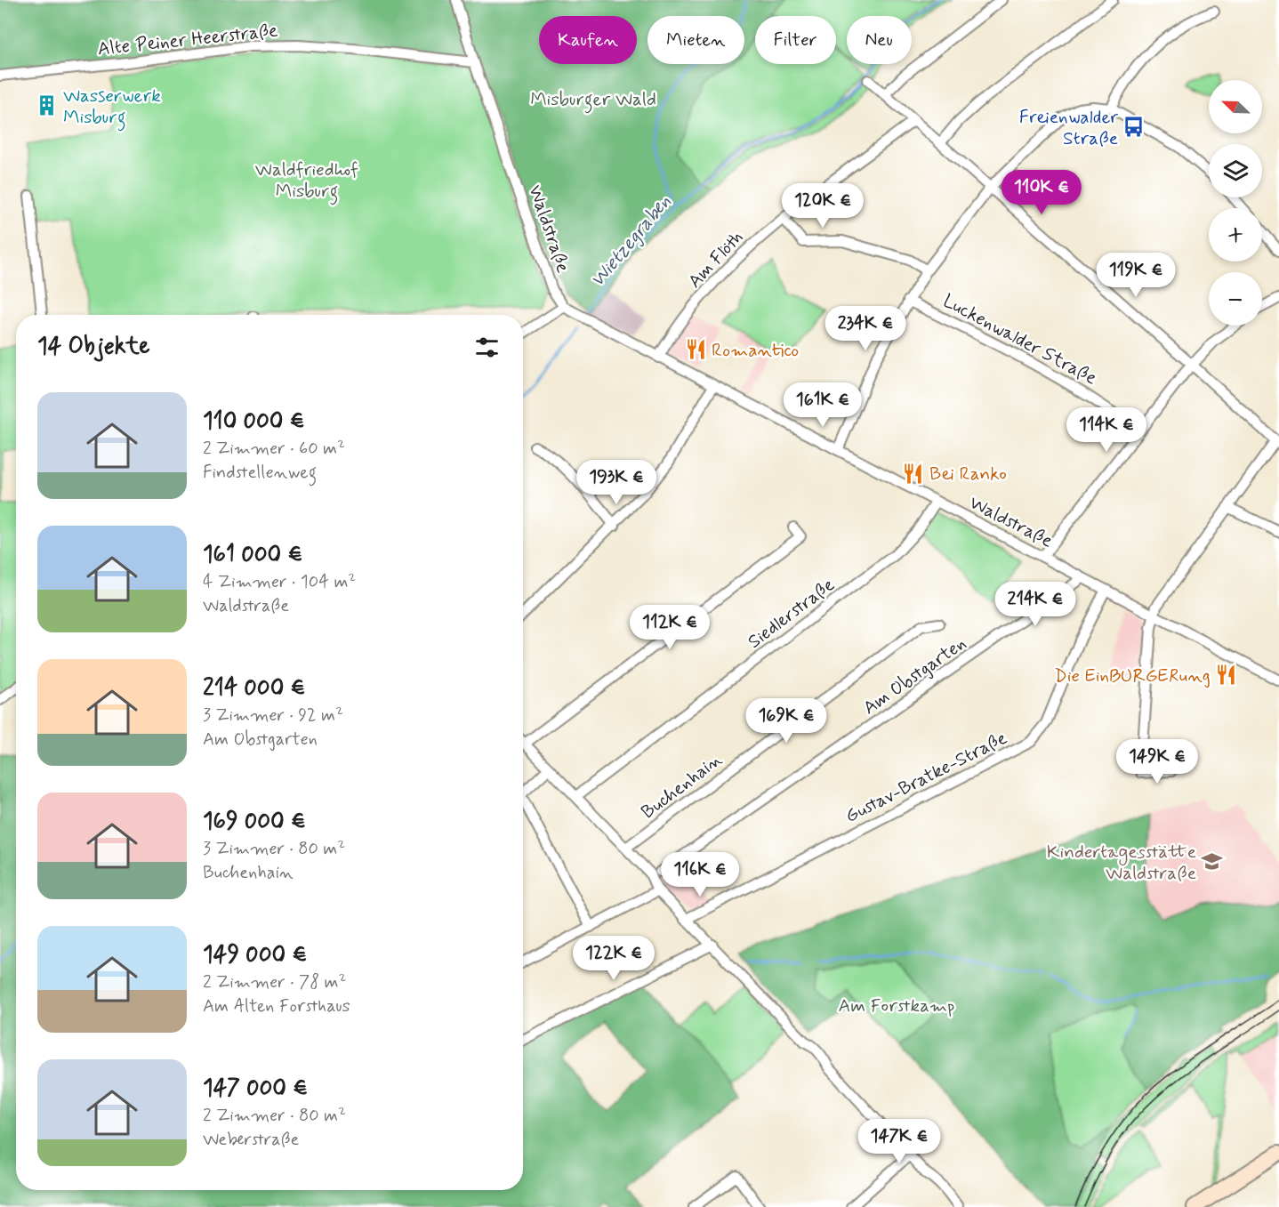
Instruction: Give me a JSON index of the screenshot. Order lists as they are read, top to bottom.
{
  "streets": {
    "street": [
      "Alte Peiner Heerstraße",
      "Waldstraße",
      "Am Flöth",
      "Luckenwalder Straße",
      "Siedlerstraße",
      "Am Obstgarten",
      "Gustav-Bratke-Straße",
      "Buchenhain"
    ]
  },
  "crossings": [
    ["Alte Peiner Heerstraße", "Waldstraße"],
    ["Waldstraße", "Am Flöth"],
    ["Waldstraße", "Siedlerstraße"],
    ["Waldstraße", "Am Obstgarten"],
    ["Waldstraße", "Gustav-Bratke-Straße"]
  ],
  "water": ["Wietzegraben"],
  "parks": ["Misburger Wald", "Waldfriedhof Misburg", "Am Forstkamp"],
  "places": {
    "building": ["Wasserwerk Misburg"],
    "bus stop": ["Freienwalder Straße"],
    "restaurant": ["Romantico", "Bei Ranko", "Die EinBURGERung"],
    "school or university": ["Kindertagesstätte Waldstraße"]
  },
  "north": "top left",
  "page": {
    "chip": [
      "Kaufen",
      "Mieten",
      "Filter",
      "Neu"
    ],
    "map_buttons": ["+", "−"],
    "price": [
      "110K €",
      "120K €",
      "119K €",
      "234K €",
      "161K €",
      "114K €",
      "193K €",
      "214K €",
      "112K €",
      "169K €",
      "149K €",
      "116K €",
      "122K €",
      "147K €"
    ],
    "heading": "14 Objekte",
    "list": [
      {
        "name": "110 000 €",
        "note": "2 Zimmer · 60 m² · Findstellenweg"
      },
      {
        "name": "161 000 €",
        "note": "4 Zimmer · 104 m² · Waldstraße"
      },
      {
        "name": "214 000 €",
        "note": "3 Zimmer · 92 m² · Am Obstgarten"
      },
      {
        "name": "169 000 €",
        "note": "3 Zimmer · 80 m² · Buchenhain"
      },
      {
        "name": "149 000 €",
        "note": "2 Zimmer · 78 m² · Am Alten Forsthaus"
      },
      {
        "name": "147 000 €",
        "note": "2 Zimmer · 80 m² · Weberstraße"
      }
    ]
  }
}
